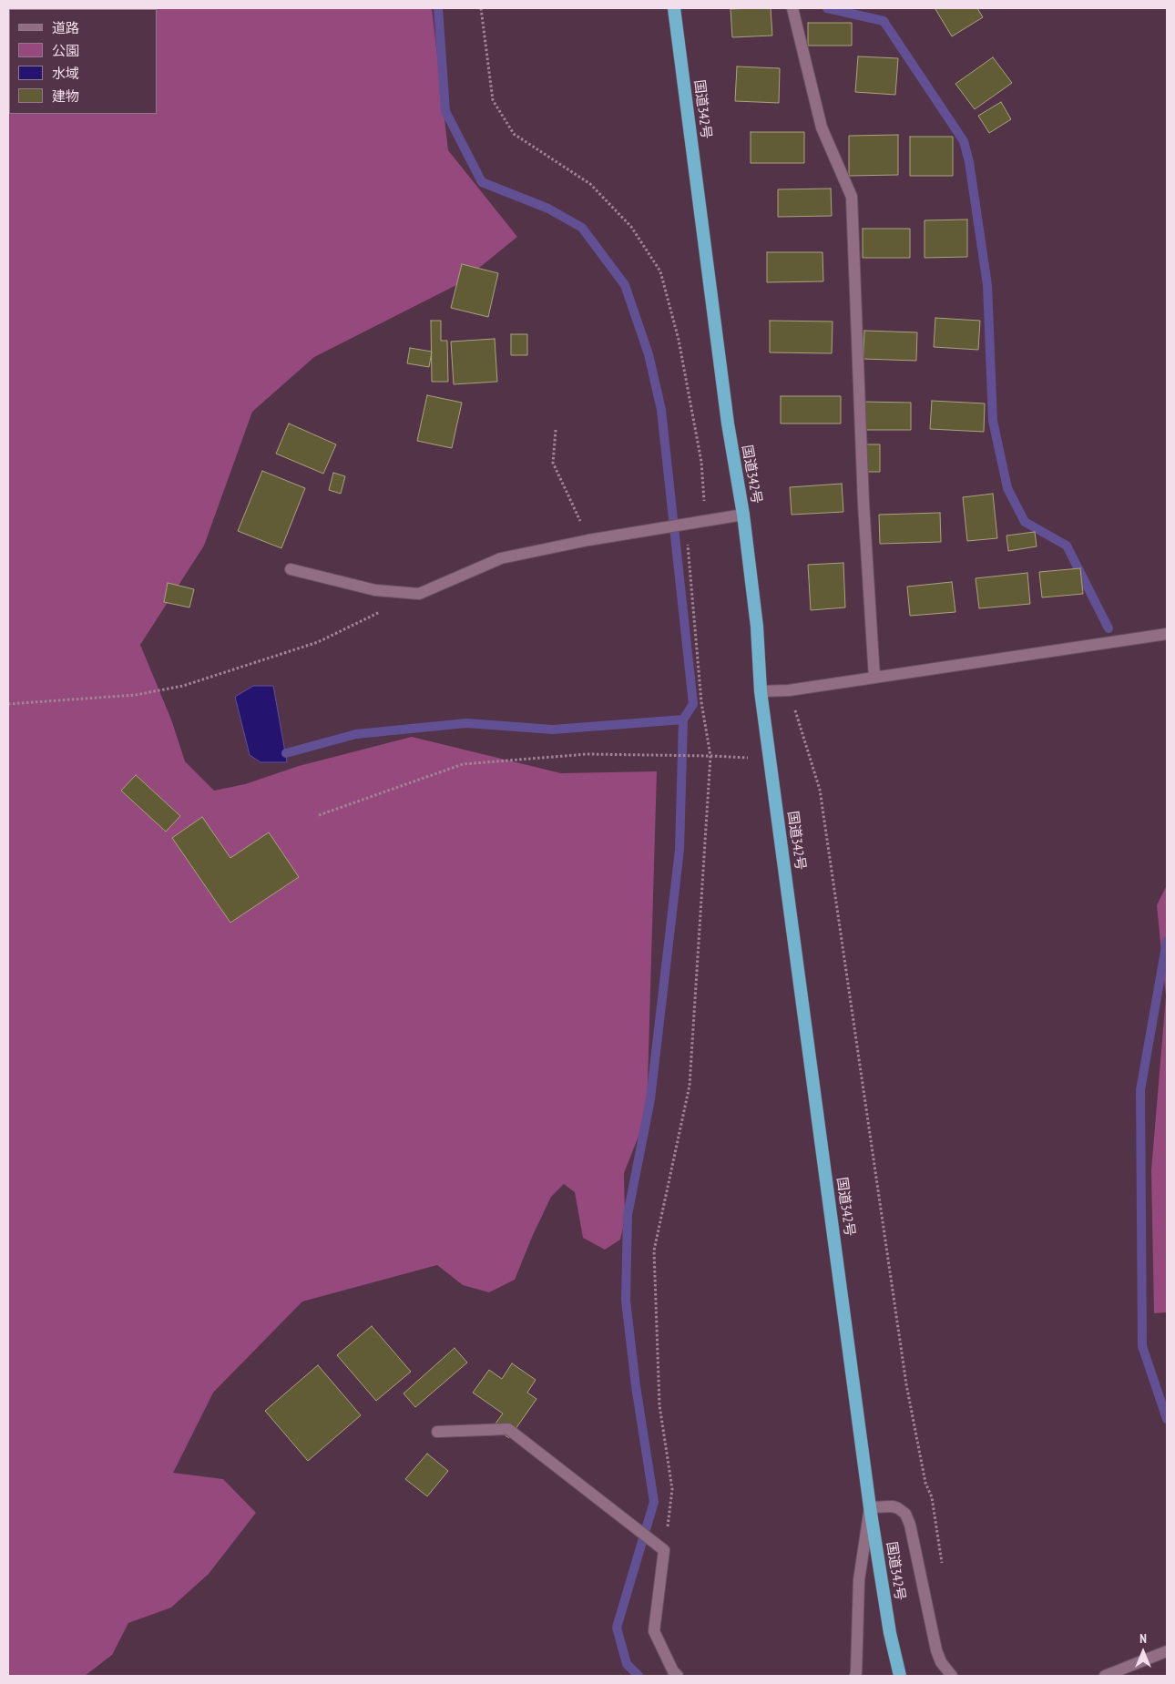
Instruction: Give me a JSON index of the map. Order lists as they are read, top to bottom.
{
  "streets": {
    "highway": ["国道342号"]
  },
  "legend": [
    "道路",
    "公園",
    "水域",
    "建物"
  ],
  "north": "top"
}
